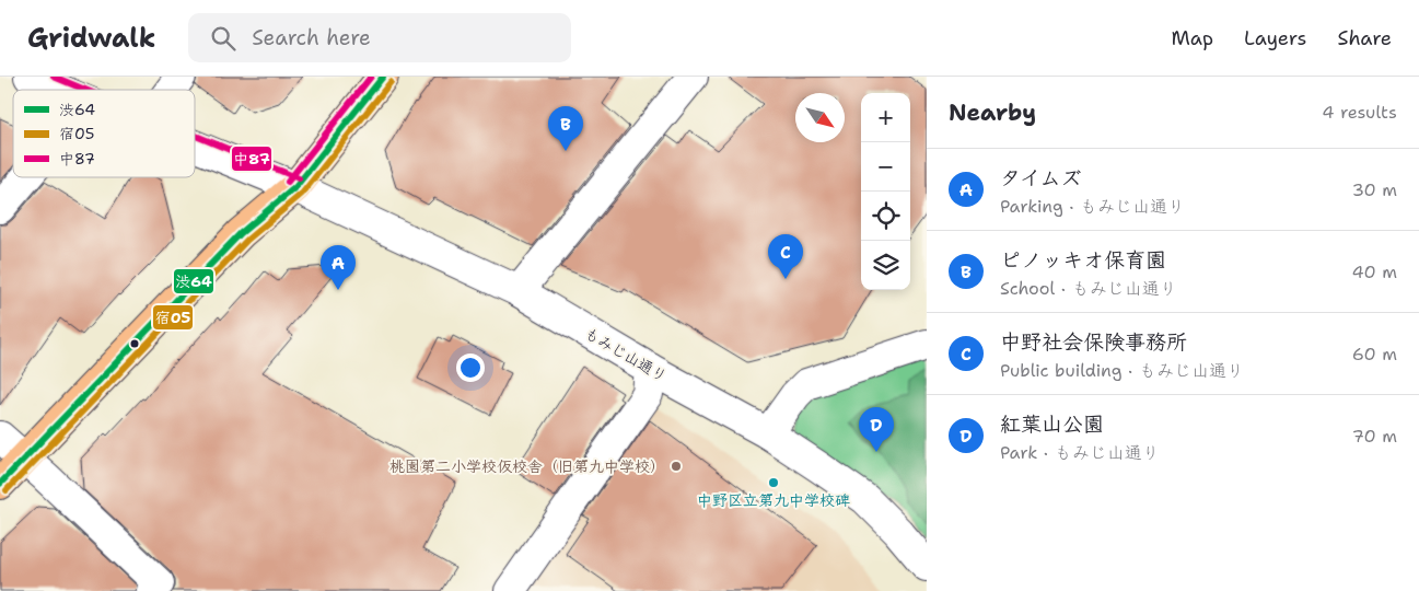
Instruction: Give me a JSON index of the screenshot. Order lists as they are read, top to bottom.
{
  "streets": {
    "street": ["もみじ山通り"]
  },
  "places": ["桃園第二小学校仮校舎（旧第九中学校）", "中野区立第九中学校碑"],
  "lines": ["transit line 渋64", "transit line 中87", "transit line 宿05"],
  "legend": ["渋64", "宿05", "中87"],
  "north": "bottom right",
  "page": {
    "header": "Gridwalk",
    "search": "Search here",
    "nav": ["Map", "Layers", "Share"],
    "heading": ["Nearby", "4 results"],
    "map_buttons": ["+", "−"],
    "pins": [
      "B",
      "C",
      "A",
      "D"
    ],
    "list": [
      {
        "mark": "A",
        "name": "タイムズ",
        "note": "Parking · もみじ山通り",
        "value": "30 m"
      },
      {
        "mark": "B",
        "name": "ピノッキオ保育園",
        "note": "School · もみじ山通り",
        "value": "40 m"
      },
      {
        "mark": "C",
        "name": "中野社会保険事務所",
        "note": "Public building · もみじ山通り",
        "value": "60 m"
      },
      {
        "mark": "D",
        "name": "紅葉山公園",
        "note": "Park · もみじ山通り",
        "value": "70 m"
      }
    ]
  }
}
